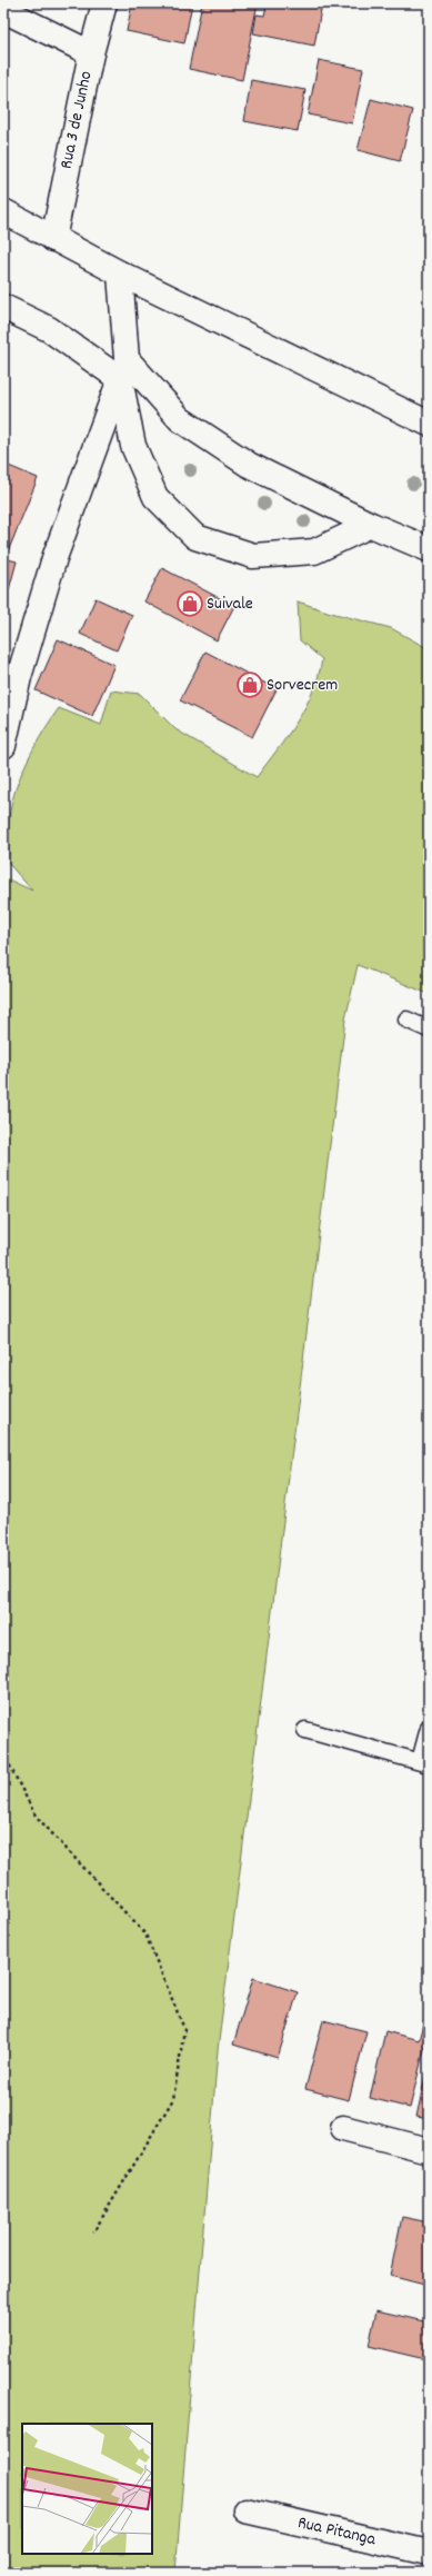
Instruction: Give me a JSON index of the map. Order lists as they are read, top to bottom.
{
  "streets": {
    "street": ["Rua 3 de Junho", "Rua Pitanga"]
  },
  "places": {
    "shop": ["Suivale", "Sorvecrem"]
  }
}
